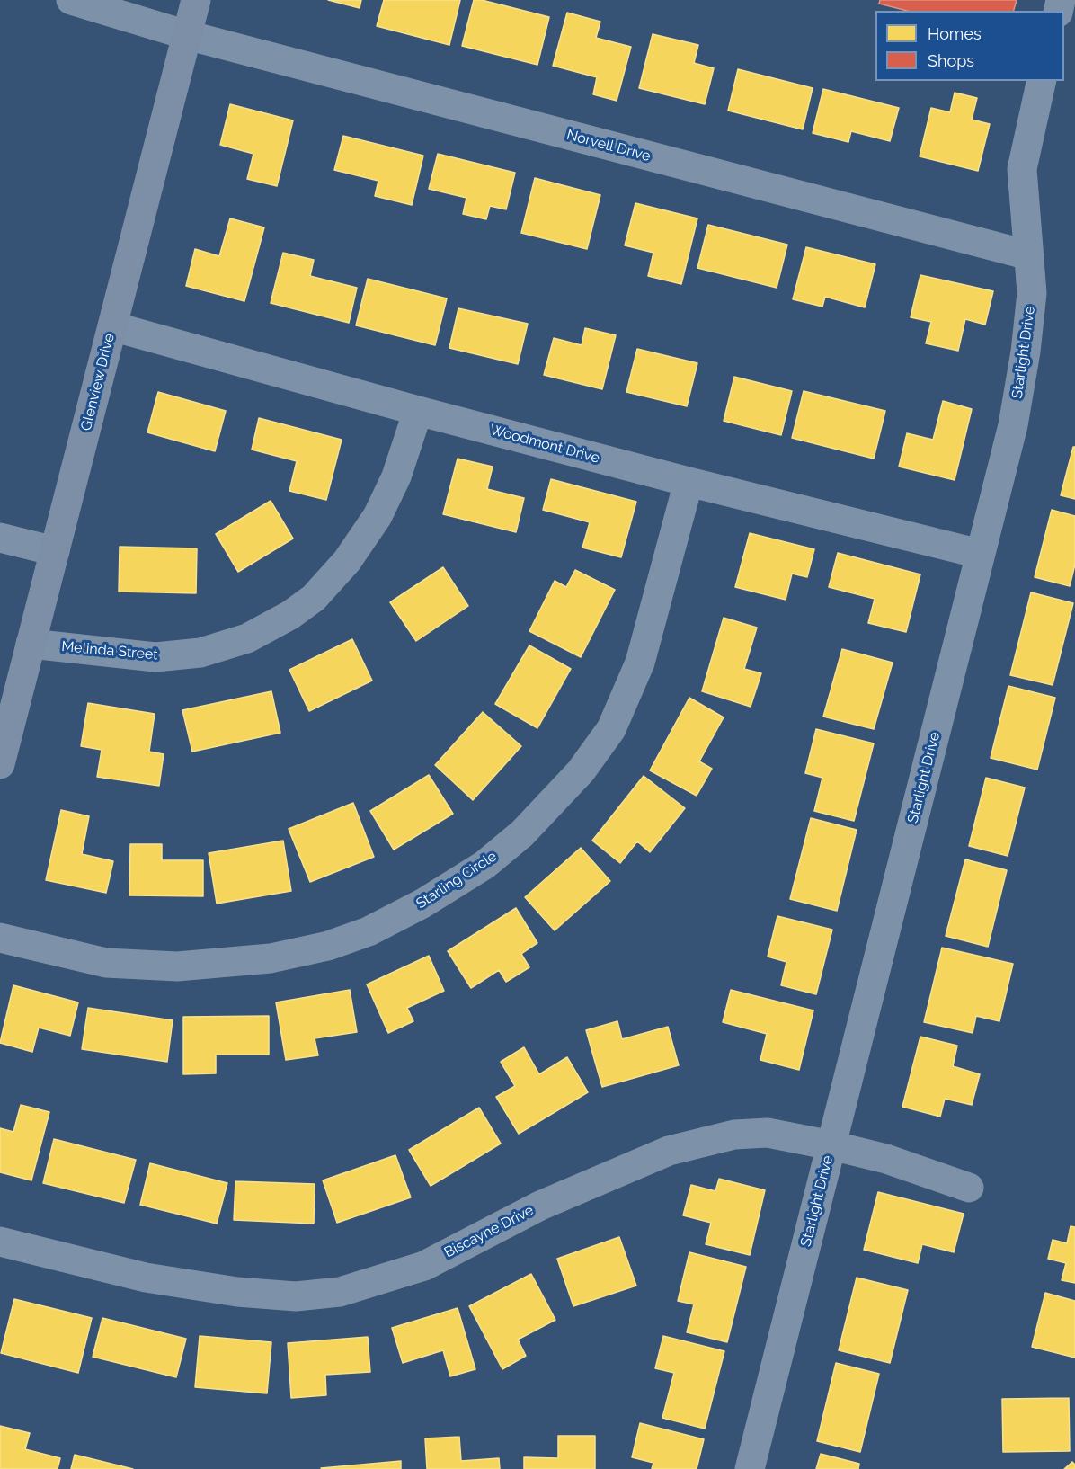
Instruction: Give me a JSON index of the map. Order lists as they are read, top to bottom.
{
  "streets": {
    "main road": ["Glenview Drive"],
    "street": [
      "Norvell Drive",
      "Starlight Drive",
      "Woodmont Drive",
      "Melinda Street",
      "Starling Circle",
      "Biscayne Drive"
    ]
  },
  "crossings": [
    ["Norvell Drive", "Starlight Drive"],
    ["Norvell Drive", "Glenview Drive"],
    ["Starlight Drive", "Woodmont Drive"],
    ["Starlight Drive", "Biscayne Drive"],
    ["Glenview Drive", "Woodmont Drive"],
    ["Glenview Drive", "Melinda Street"],
    ["Woodmont Drive", "Melinda Street"],
    ["Woodmont Drive", "Starling Circle"]
  ],
  "legend": ["Homes", "Shops"]
}
